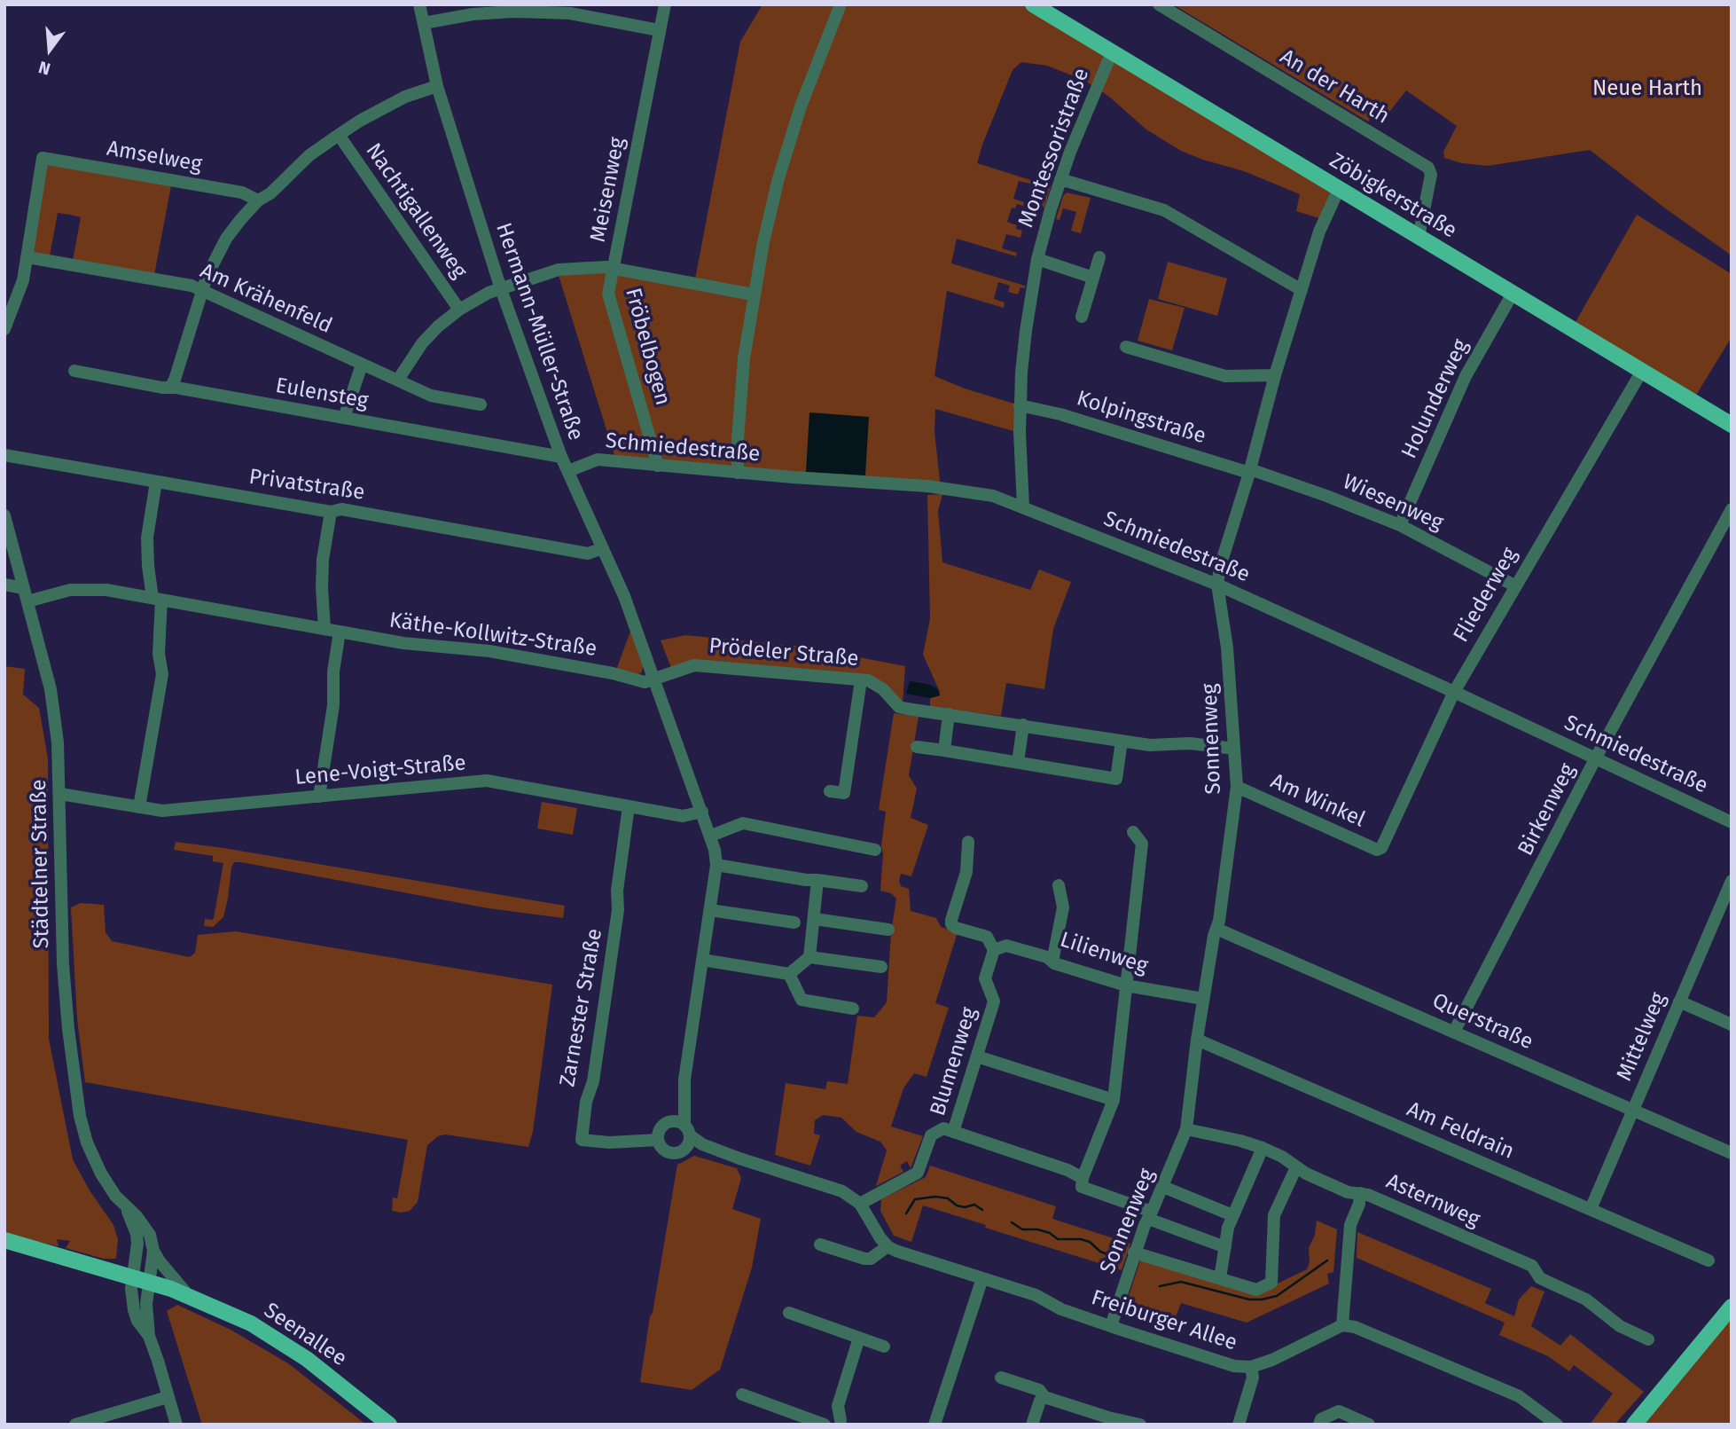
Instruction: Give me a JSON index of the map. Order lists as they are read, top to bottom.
{
  "streets": {
    "main road": ["Zöbigkerstraße", "Seenallee"],
    "street": [
      "An der Harth",
      "Montessoristraße",
      "Amselweg",
      "Meisenweg",
      "Nachtigallenweg",
      "Am Krähenfeld",
      "Hermann-Müller-Straße",
      "Fröbelbogen",
      "Eulensteg",
      "Holunderweg",
      "Kolpingstraße",
      "Schmiedestraße",
      "Privatstraße",
      "Wiesenweg",
      "Fliederweg",
      "Käthe-Kollwitz-Straße",
      "Prödeler Straße",
      "Sonnenweg",
      "Lene-Voigt-Straße",
      "Am Winkel",
      "Birkenweg",
      "Städtelner Straße",
      "Lilienweg",
      "Zarnester Straße",
      "Querstraße",
      "Mittelweg",
      "Blumenweg",
      "Am Feldrain",
      "Asternweg",
      "Freiburger Allee"
    ]
  },
  "crossings": [
    ["An der Harth", "Zöbigkerstraße"],
    ["Montessoristraße", "Zöbigkerstraße"],
    ["Montessoristraße", "Kolpingstraße"],
    ["Montessoristraße", "Schmiedestraße"],
    ["Amselweg", "Am Krähenfeld"],
    ["Meisenweg", "Nachtigallenweg"],
    ["Meisenweg", "Am Krähenfeld"],
    ["Meisenweg", "Hermann-Müller-Straße"],
    ["Meisenweg", "Fröbelbogen"],
    ["Zöbigkerstraße", "Holunderweg"],
    ["Zöbigkerstraße", "Fliederweg"],
    ["Zöbigkerstraße", "Sonnenweg"],
    ["Hermann-Müller-Straße", "Eulensteg"],
    ["Hermann-Müller-Straße", "Schmiedestraße"],
    ["Hermann-Müller-Straße", "Privatstraße"],
    ["Hermann-Müller-Straße", "Käthe-Kollwitz-Straße"],
    ["Hermann-Müller-Straße", "Prödeler Straße"],
    ["Hermann-Müller-Straße", "Lene-Voigt-Straße"],
    ["Hermann-Müller-Straße", "Zarnester Straße"],
    ["Fröbelbogen", "Schmiedestraße"],
    ["Holunderweg", "Wiesenweg"],
    ["Kolpingstraße", "Wiesenweg"],
    ["Kolpingstraße", "Sonnenweg"],
    ["Schmiedestraße", "Fliederweg"],
    ["Schmiedestraße", "Sonnenweg"],
    ["Schmiedestraße", "Birkenweg"],
    ["Wiesenweg", "Fliederweg"],
    ["Wiesenweg", "Sonnenweg"],
    ["Fliederweg", "Am Winkel"],
    ["Käthe-Kollwitz-Straße", "Prödeler Straße"],
    ["Käthe-Kollwitz-Straße", "Städtelner Straße"],
    ["Prödeler Straße", "Sonnenweg"],
    ["Sonnenweg", "Am Winkel"],
    ["Sonnenweg", "Lilienweg"],
    ["Sonnenweg", "Querstraße"],
    ["Sonnenweg", "Am Feldrain"],
    ["Sonnenweg", "Asternweg"],
    ["Sonnenweg", "Freiburger Allee"],
    ["Lene-Voigt-Straße", "Städtelner Straße"],
    ["Lene-Voigt-Straße", "Zarnester Straße"],
    ["Birkenweg", "Querstraße"],
    ["Städtelner Straße", "Seenallee"],
    ["Lilienweg", "Blumenweg"],
    ["Querstraße", "Mittelweg"],
    ["Mittelweg", "Am Feldrain"]
  ],
  "parks": ["Neue Harth"],
  "north": "bottom"
}
